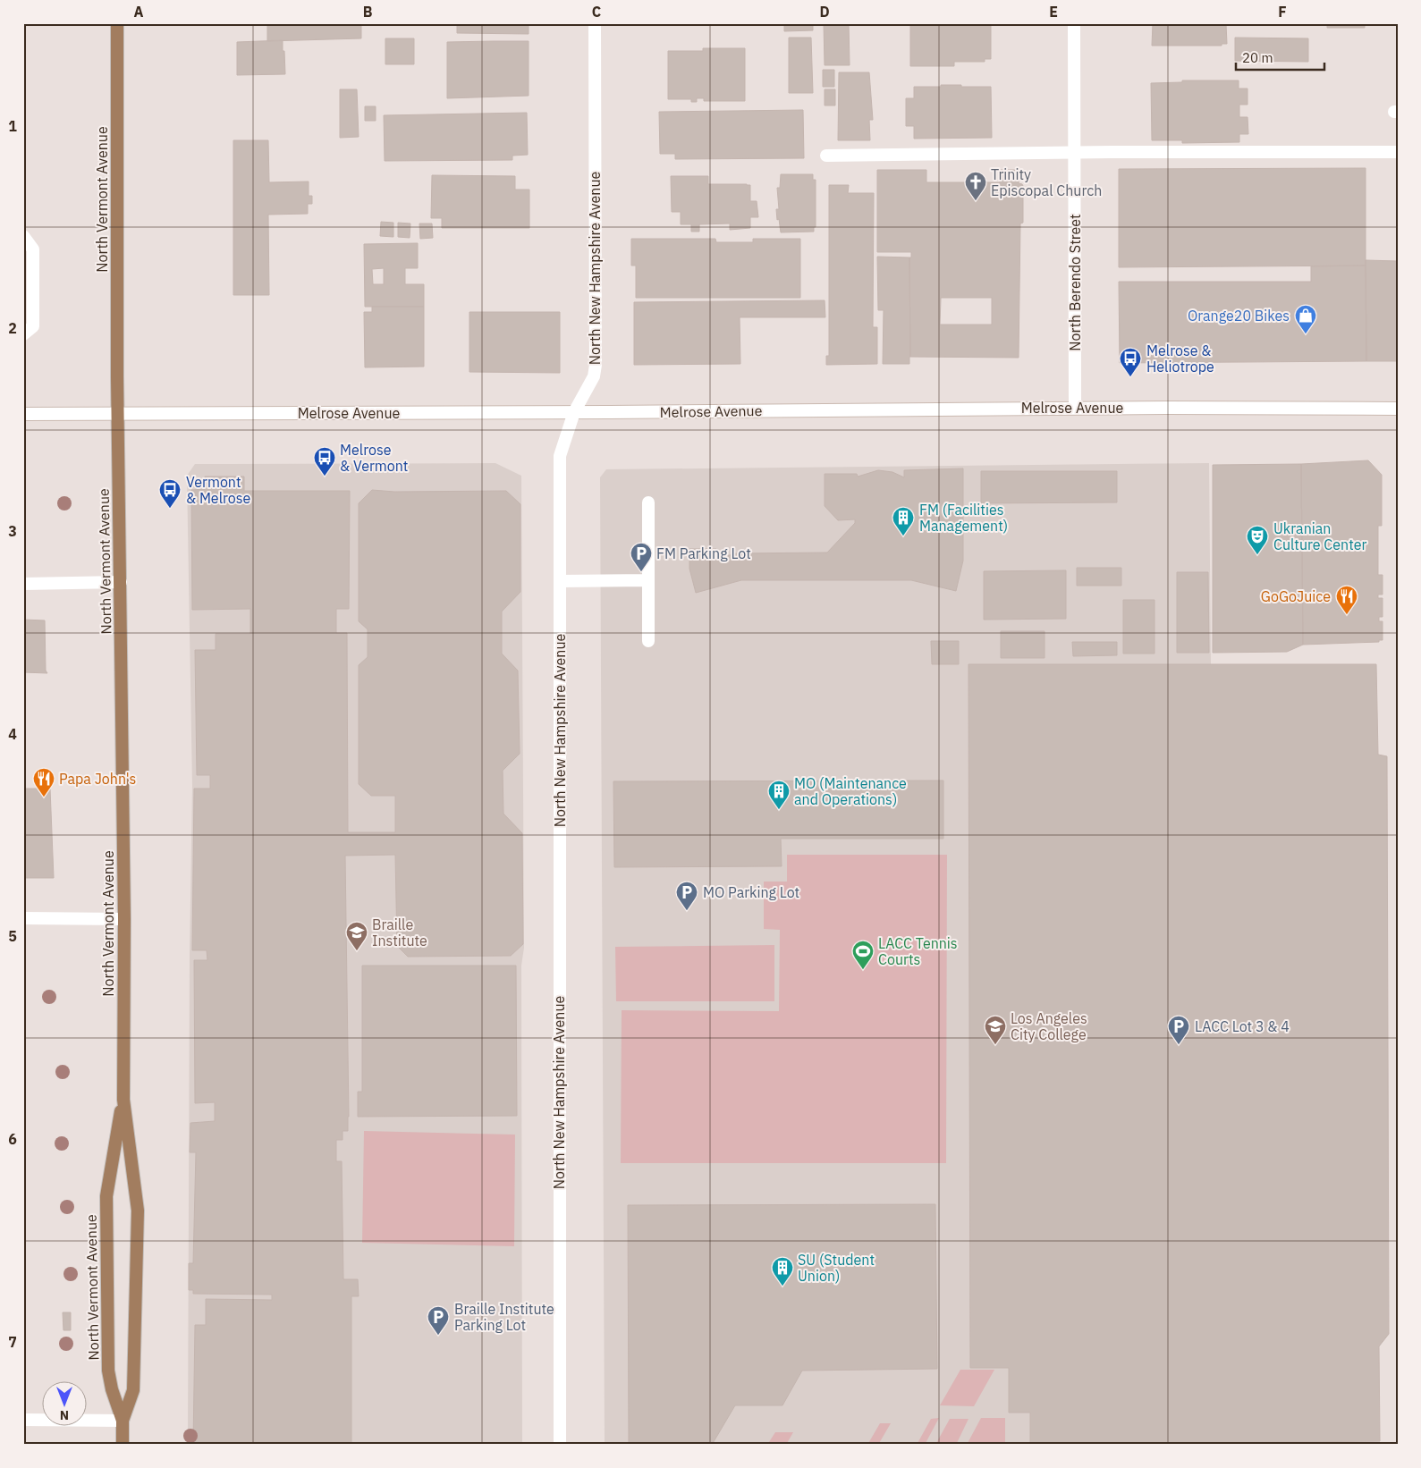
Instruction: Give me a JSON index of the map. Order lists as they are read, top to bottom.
{
  "streets": {
    "main road": ["North Vermont Avenue"],
    "street": ["North New Hampshire Avenue", "North Berendo Street", "Melrose Avenue"]
  },
  "crossings": [
    ["North Vermont Avenue", "Melrose Avenue"],
    ["North New Hampshire Avenue", "Melrose Avenue"],
    ["North Berendo Street", "Melrose Avenue"]
  ],
  "places": {
    "church": ["Trinity Episcopal Church"],
    "shop": ["Orange20 Bikes"],
    "bus stop": ["Melrose & Heliotrope", "Melrose & Vermont", "Vermont & Melrose"],
    "building": ["FM (Facilities Management)", "MO (Maintenance and Operations)", "SU (Student Union)"],
    "theatre": ["Ukranian Culture Center"],
    "parking": [
      "FM Parking Lot",
      "MO Parking Lot",
      "LACC Lot 3 & 4",
      "Braille Institute Parking Lot"
    ],
    "restaurant": ["GoGoJuice", "Papa John's"],
    "school or university": ["Braille Institute", "Los Angeles City College"],
    "sports": ["LACC Tennis Courts"]
  },
  "scale_bar": "20 m",
  "north": "bottom",
  "grid": {
    "columns": [
      "A",
      "B",
      "C",
      "D",
      "E",
      "F"
    ],
    "rows": [
      "1",
      "2",
      "3",
      "4",
      "5",
      "6",
      "7"
    ]
  }
}
